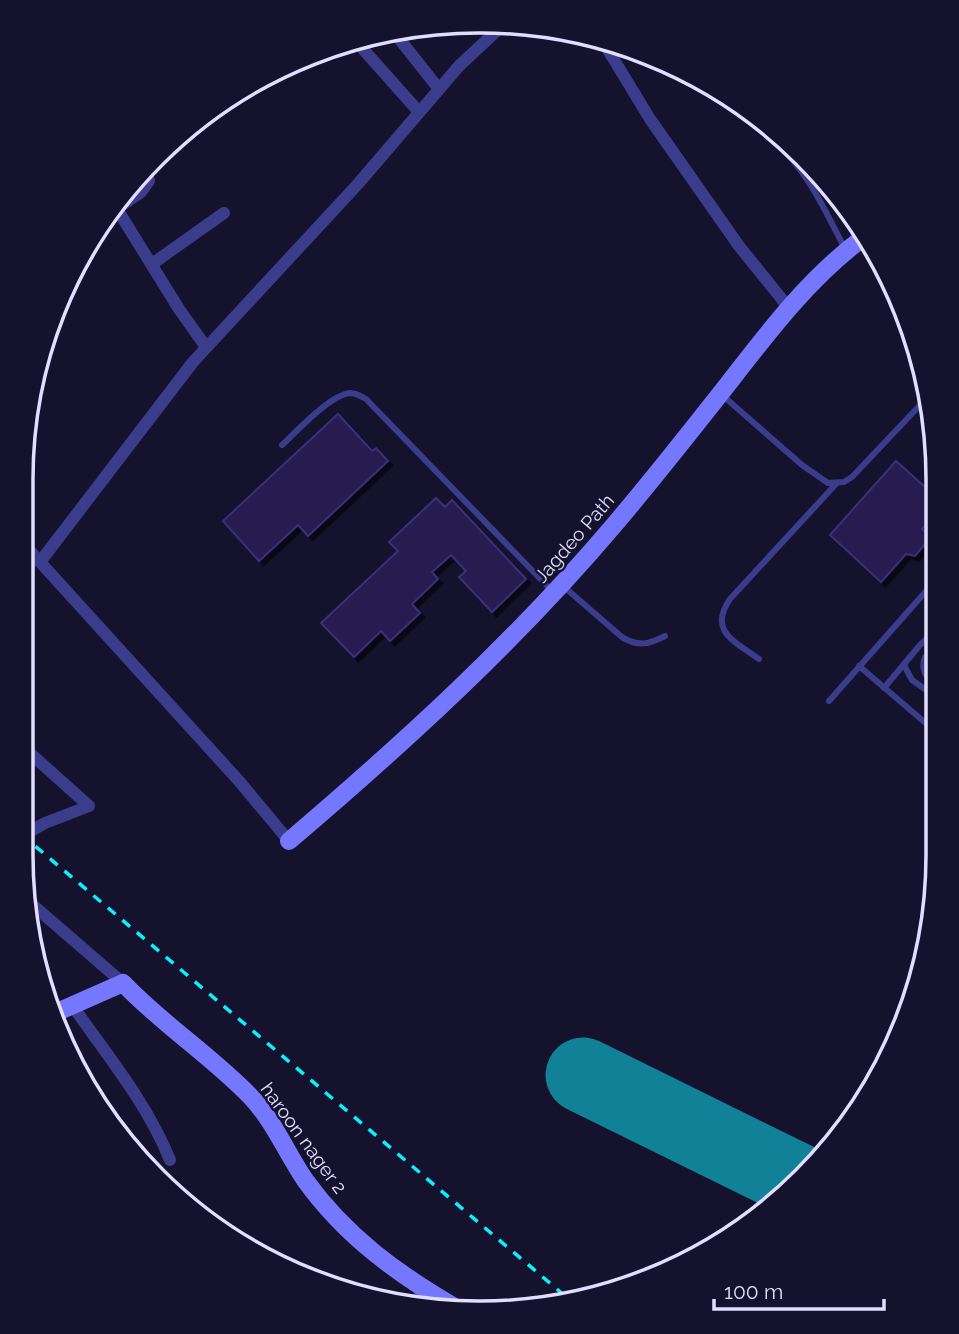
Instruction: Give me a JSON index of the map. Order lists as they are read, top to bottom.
{
  "streets": {
    "main road": ["Jagdeo Path", "haroon nager 2"]
  },
  "scale_bar": "100 m"
}
